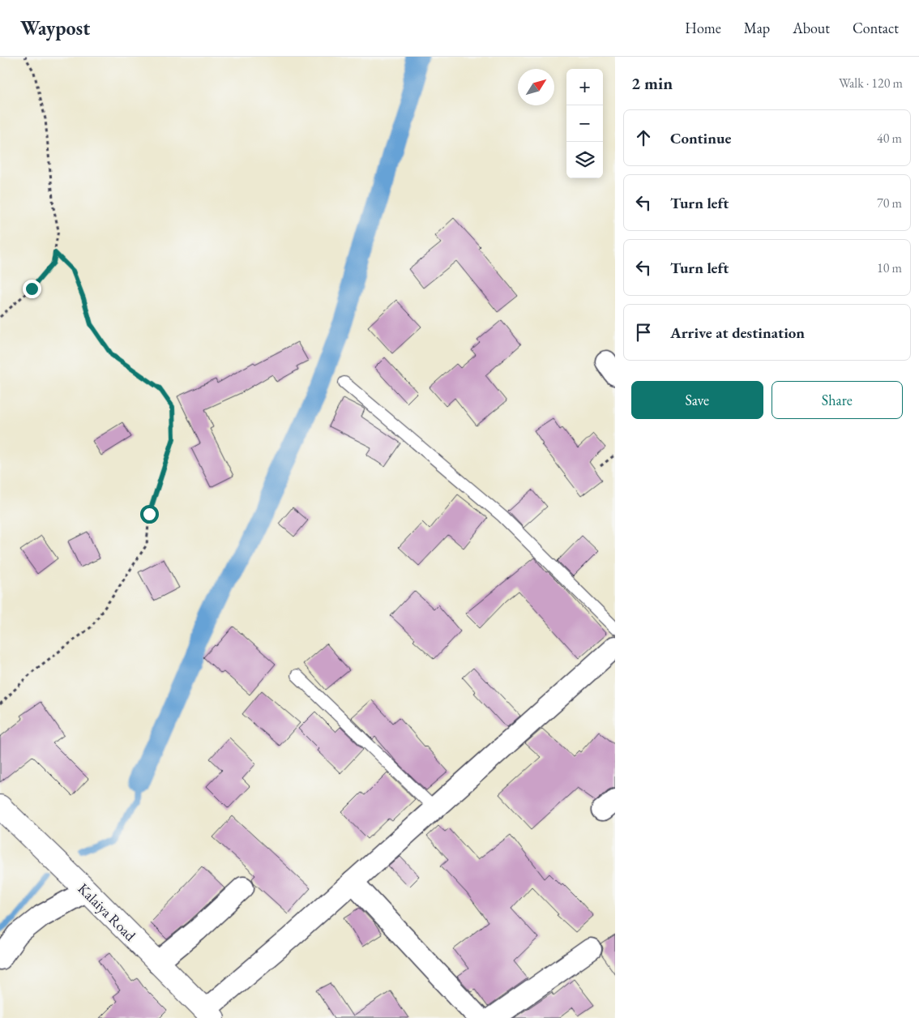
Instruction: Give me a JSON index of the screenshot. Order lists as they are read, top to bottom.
{
  "streets": {
    "main road": ["Kalaiya Road"]
  },
  "north": "top right",
  "page": {
    "header": "Waypost",
    "nav": [
      "Home",
      "Map",
      "About",
      "Contact"
    ],
    "heading": ["2 min", "Walk · 120 m"],
    "map_buttons": ["+", "−"],
    "list": [
      ["Continue", "40 m"],
      ["Turn left", "70 m"],
      ["Turn left", "10 m"],
      "Arrive at destination"
    ],
    "buttons": ["Save", "Share"]
  }
}
